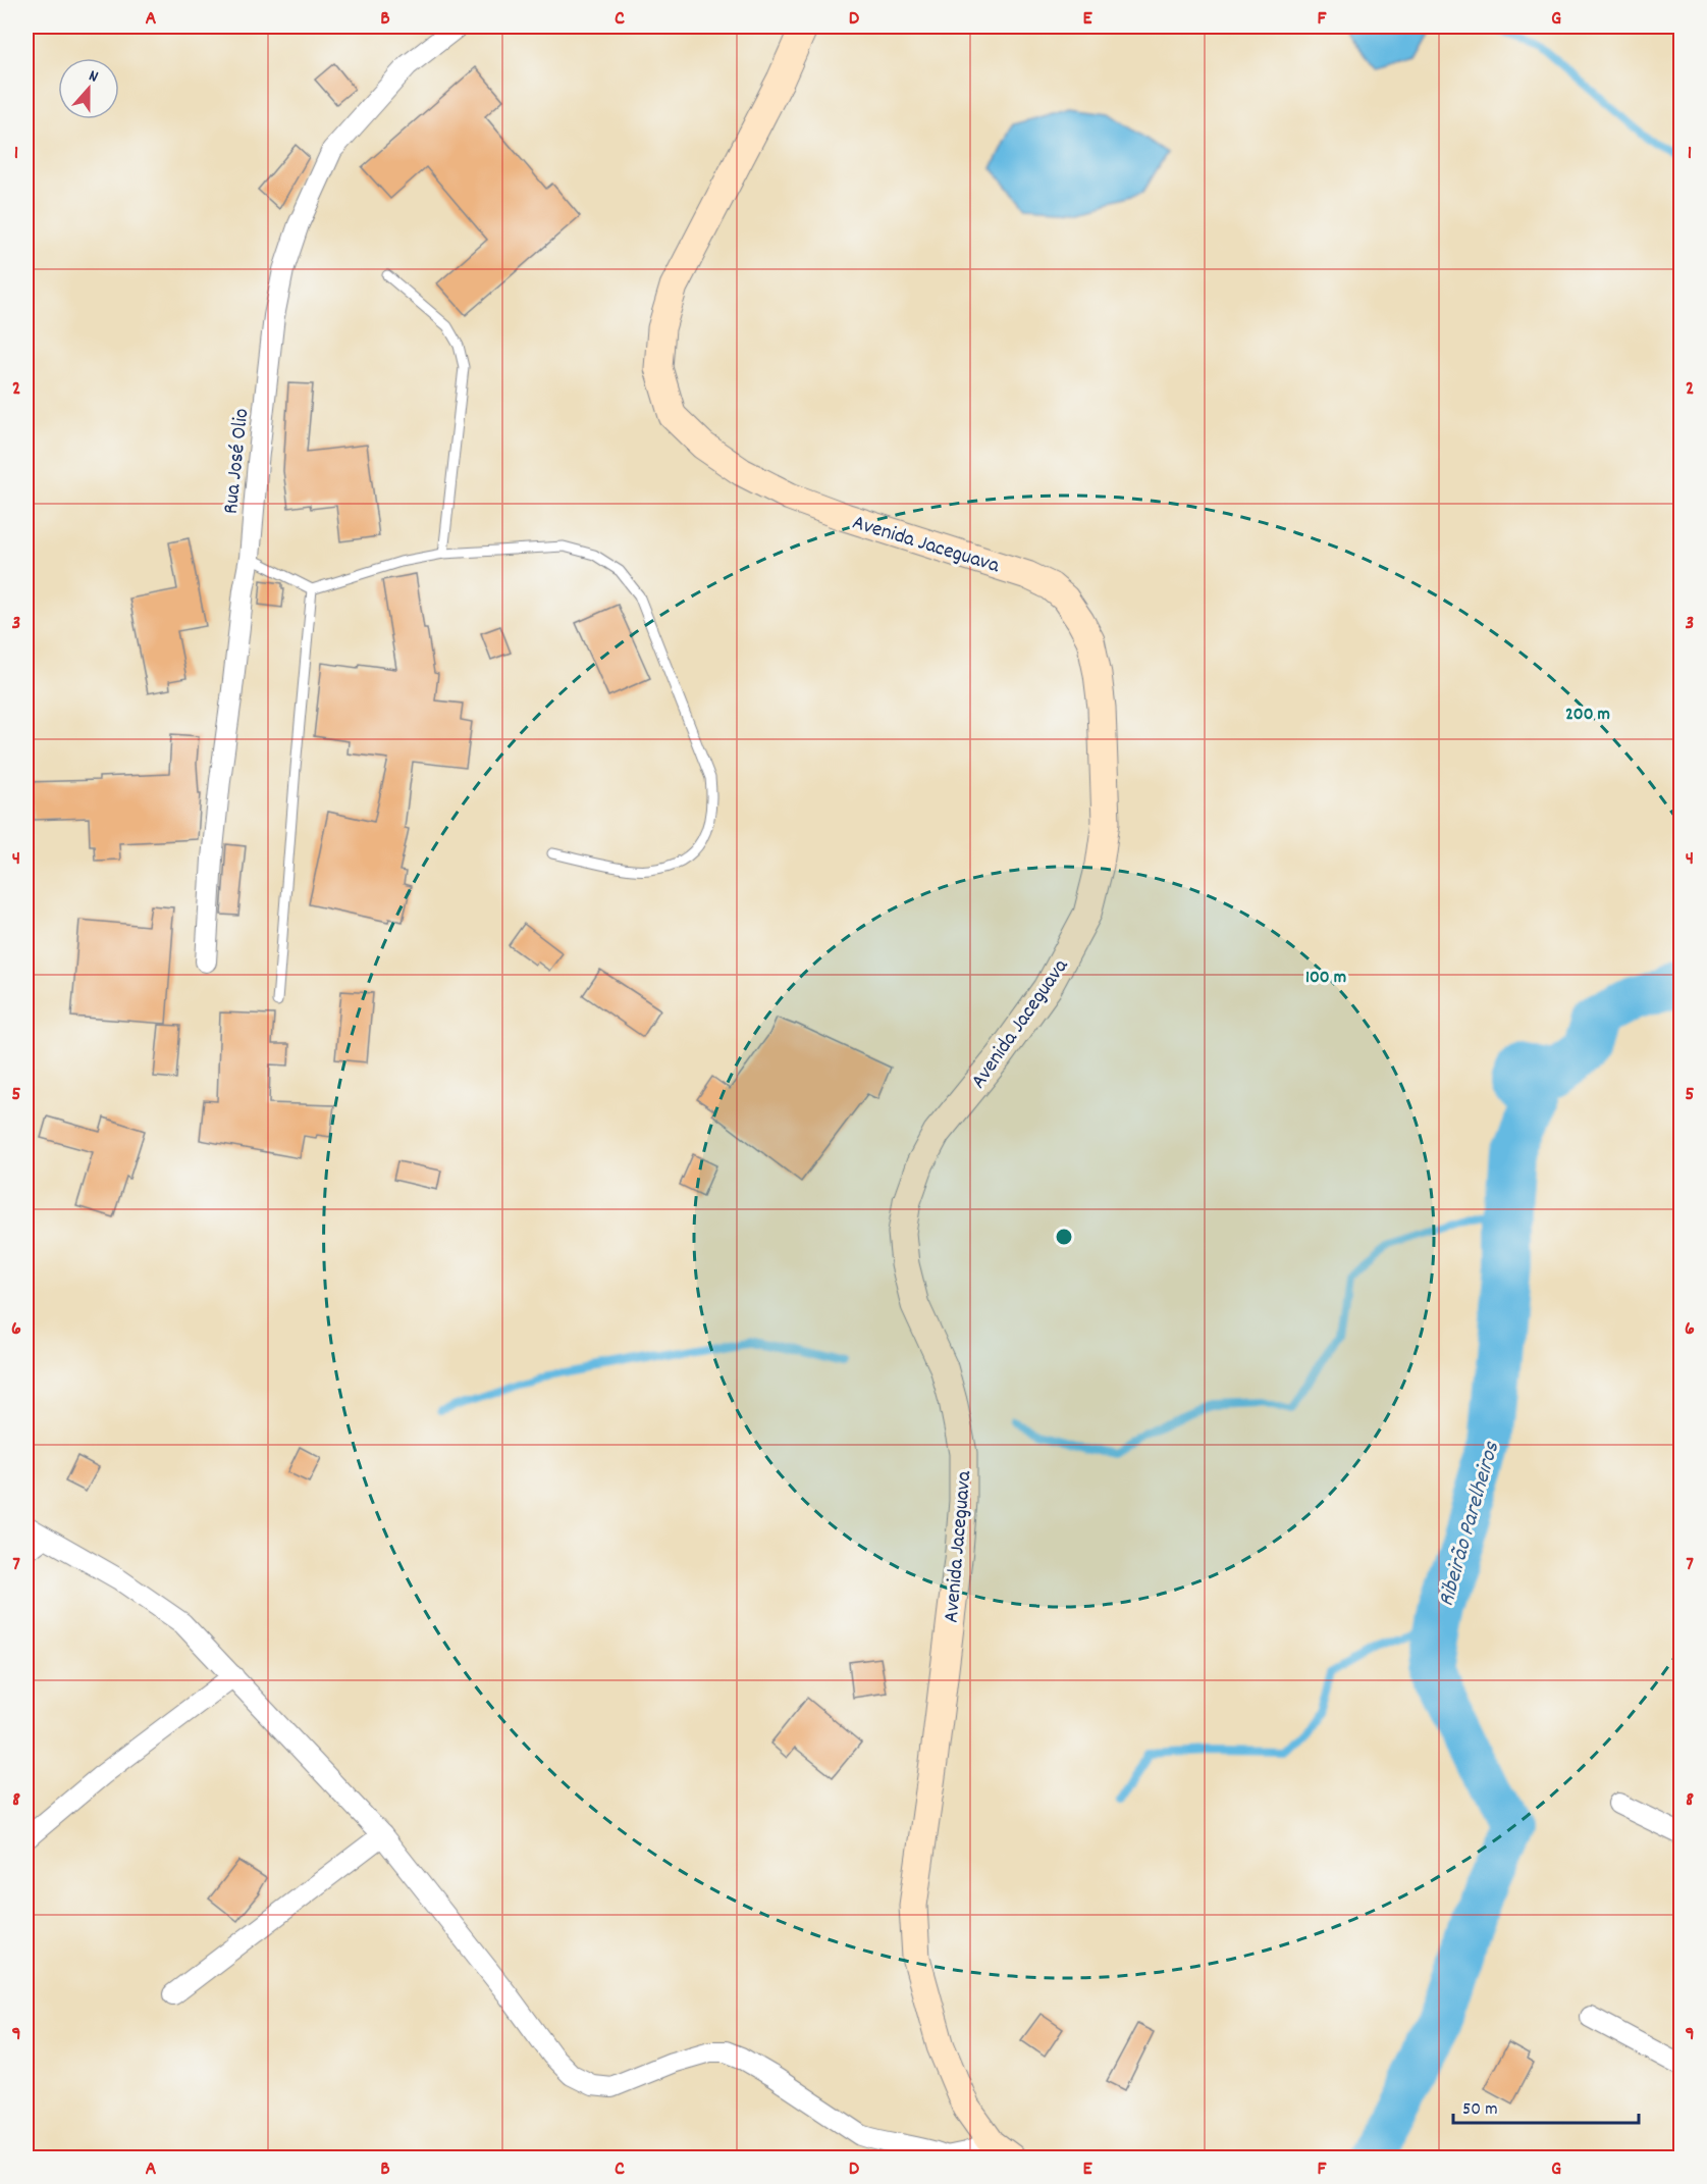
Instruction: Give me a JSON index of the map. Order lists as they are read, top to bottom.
{
  "streets": {
    "main road": ["Avenida Jaceguava"],
    "street": ["Rua José Olio"]
  },
  "water": ["Ribeirão Parelheiros"],
  "scale_bar": "50 m",
  "north": "top",
  "grid": {
    "columns": [
      "A",
      "B",
      "C",
      "D",
      "E",
      "F",
      "G"
    ],
    "rows": [
      "1",
      "2",
      "3",
      "4",
      "5",
      "6",
      "7",
      "8",
      "9"
    ]
  },
  "rings": ["200 m", "100 m"]
}
